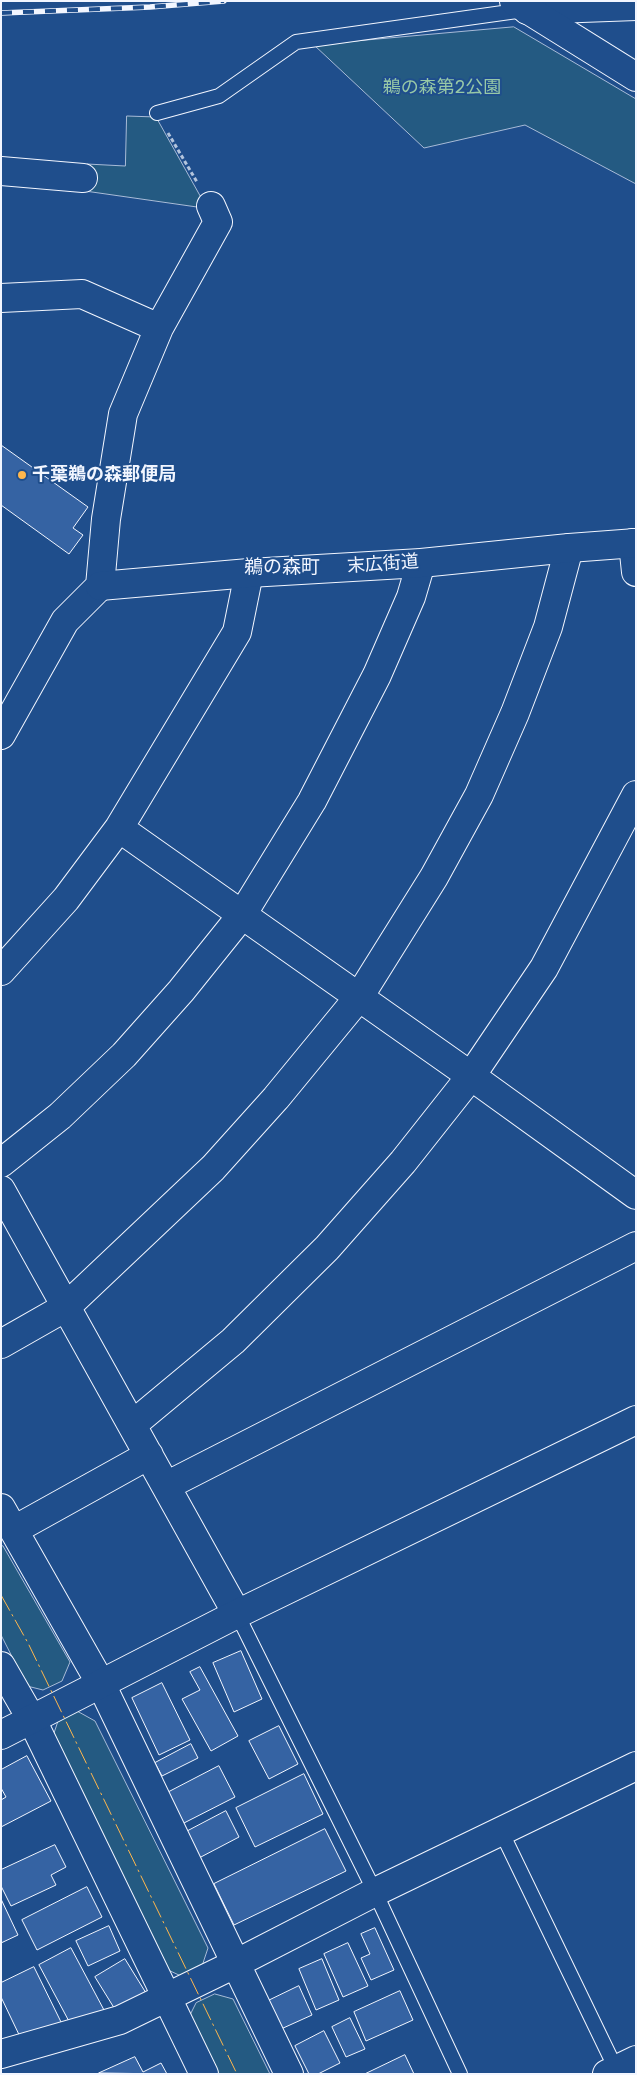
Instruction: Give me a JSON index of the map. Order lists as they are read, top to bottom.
{
  "streets": {
    "street": ["末広街道"]
  },
  "districts": ["鵜の森町"],
  "parks": ["鵜の森第2公園"],
  "places": ["千葉鵜の森郵便局"]
}
